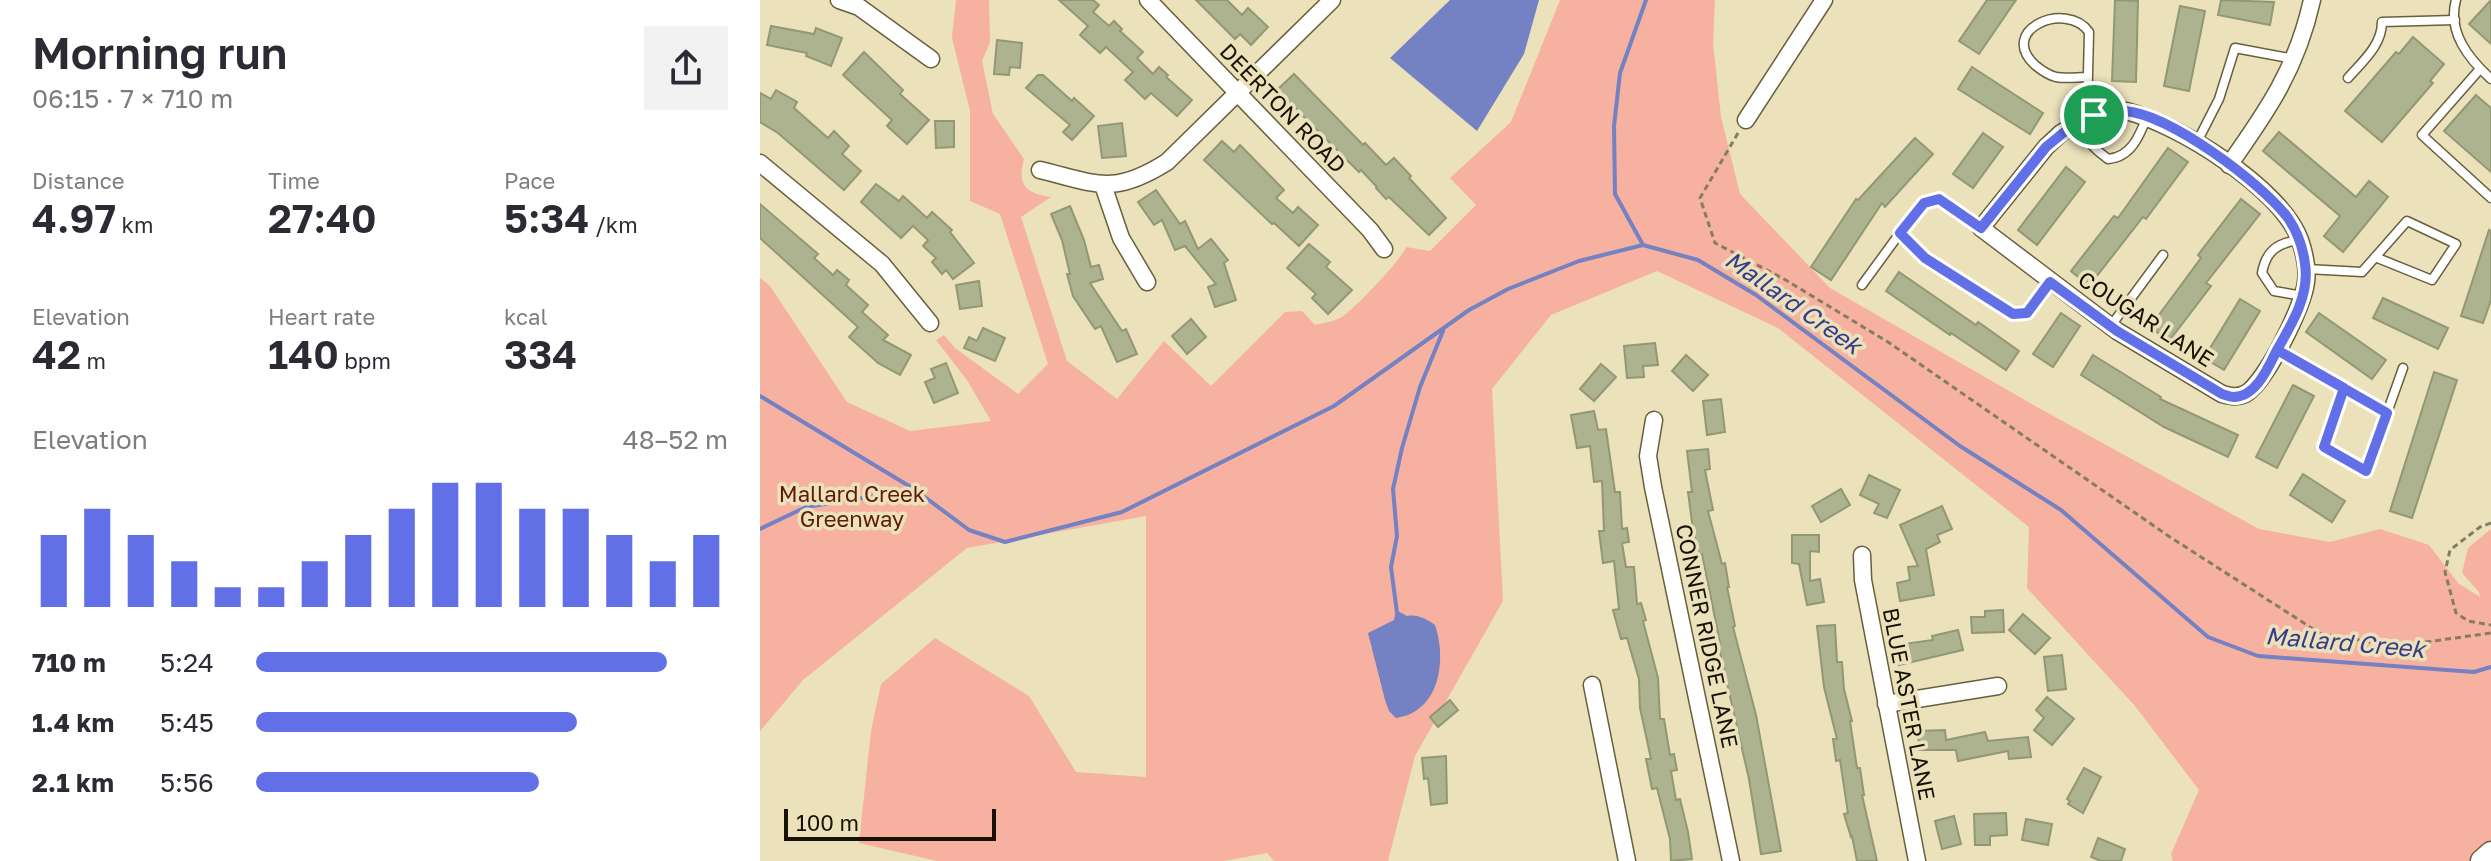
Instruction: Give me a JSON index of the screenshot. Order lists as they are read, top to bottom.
{
  "streets": {
    "street": [
      "DEERTON ROAD",
      "COUGAR LANE",
      "CONNER RIDGE LANE",
      "BLUE ASTER LANE"
    ]
  },
  "water": ["Mallard Creek"],
  "parks": ["Mallard Creek Greenway"],
  "scale_bar": "100 m",
  "page": {
    "heading": ["Morning run", "06:15 · 7 × 710 m"],
    "stats": [
      ["Distance", "4.97 km"],
      ["Time", "27:40"],
      ["Pace", "5:34 /km"],
      ["Elevation", "42 m"],
      ["Heart rate", "140 bpm"],
      ["kcal", "334"]
    ],
    "chart": ["Elevation", "48–52 m"],
    "list": [
      {
        "name": "710 m",
        "note": "5:24"
      },
      {
        "name": "1.4 km",
        "note": "5:45"
      },
      {
        "name": "2.1 km",
        "note": "5:56"
      }
    ],
    "scale": "100 m"
  }
}
